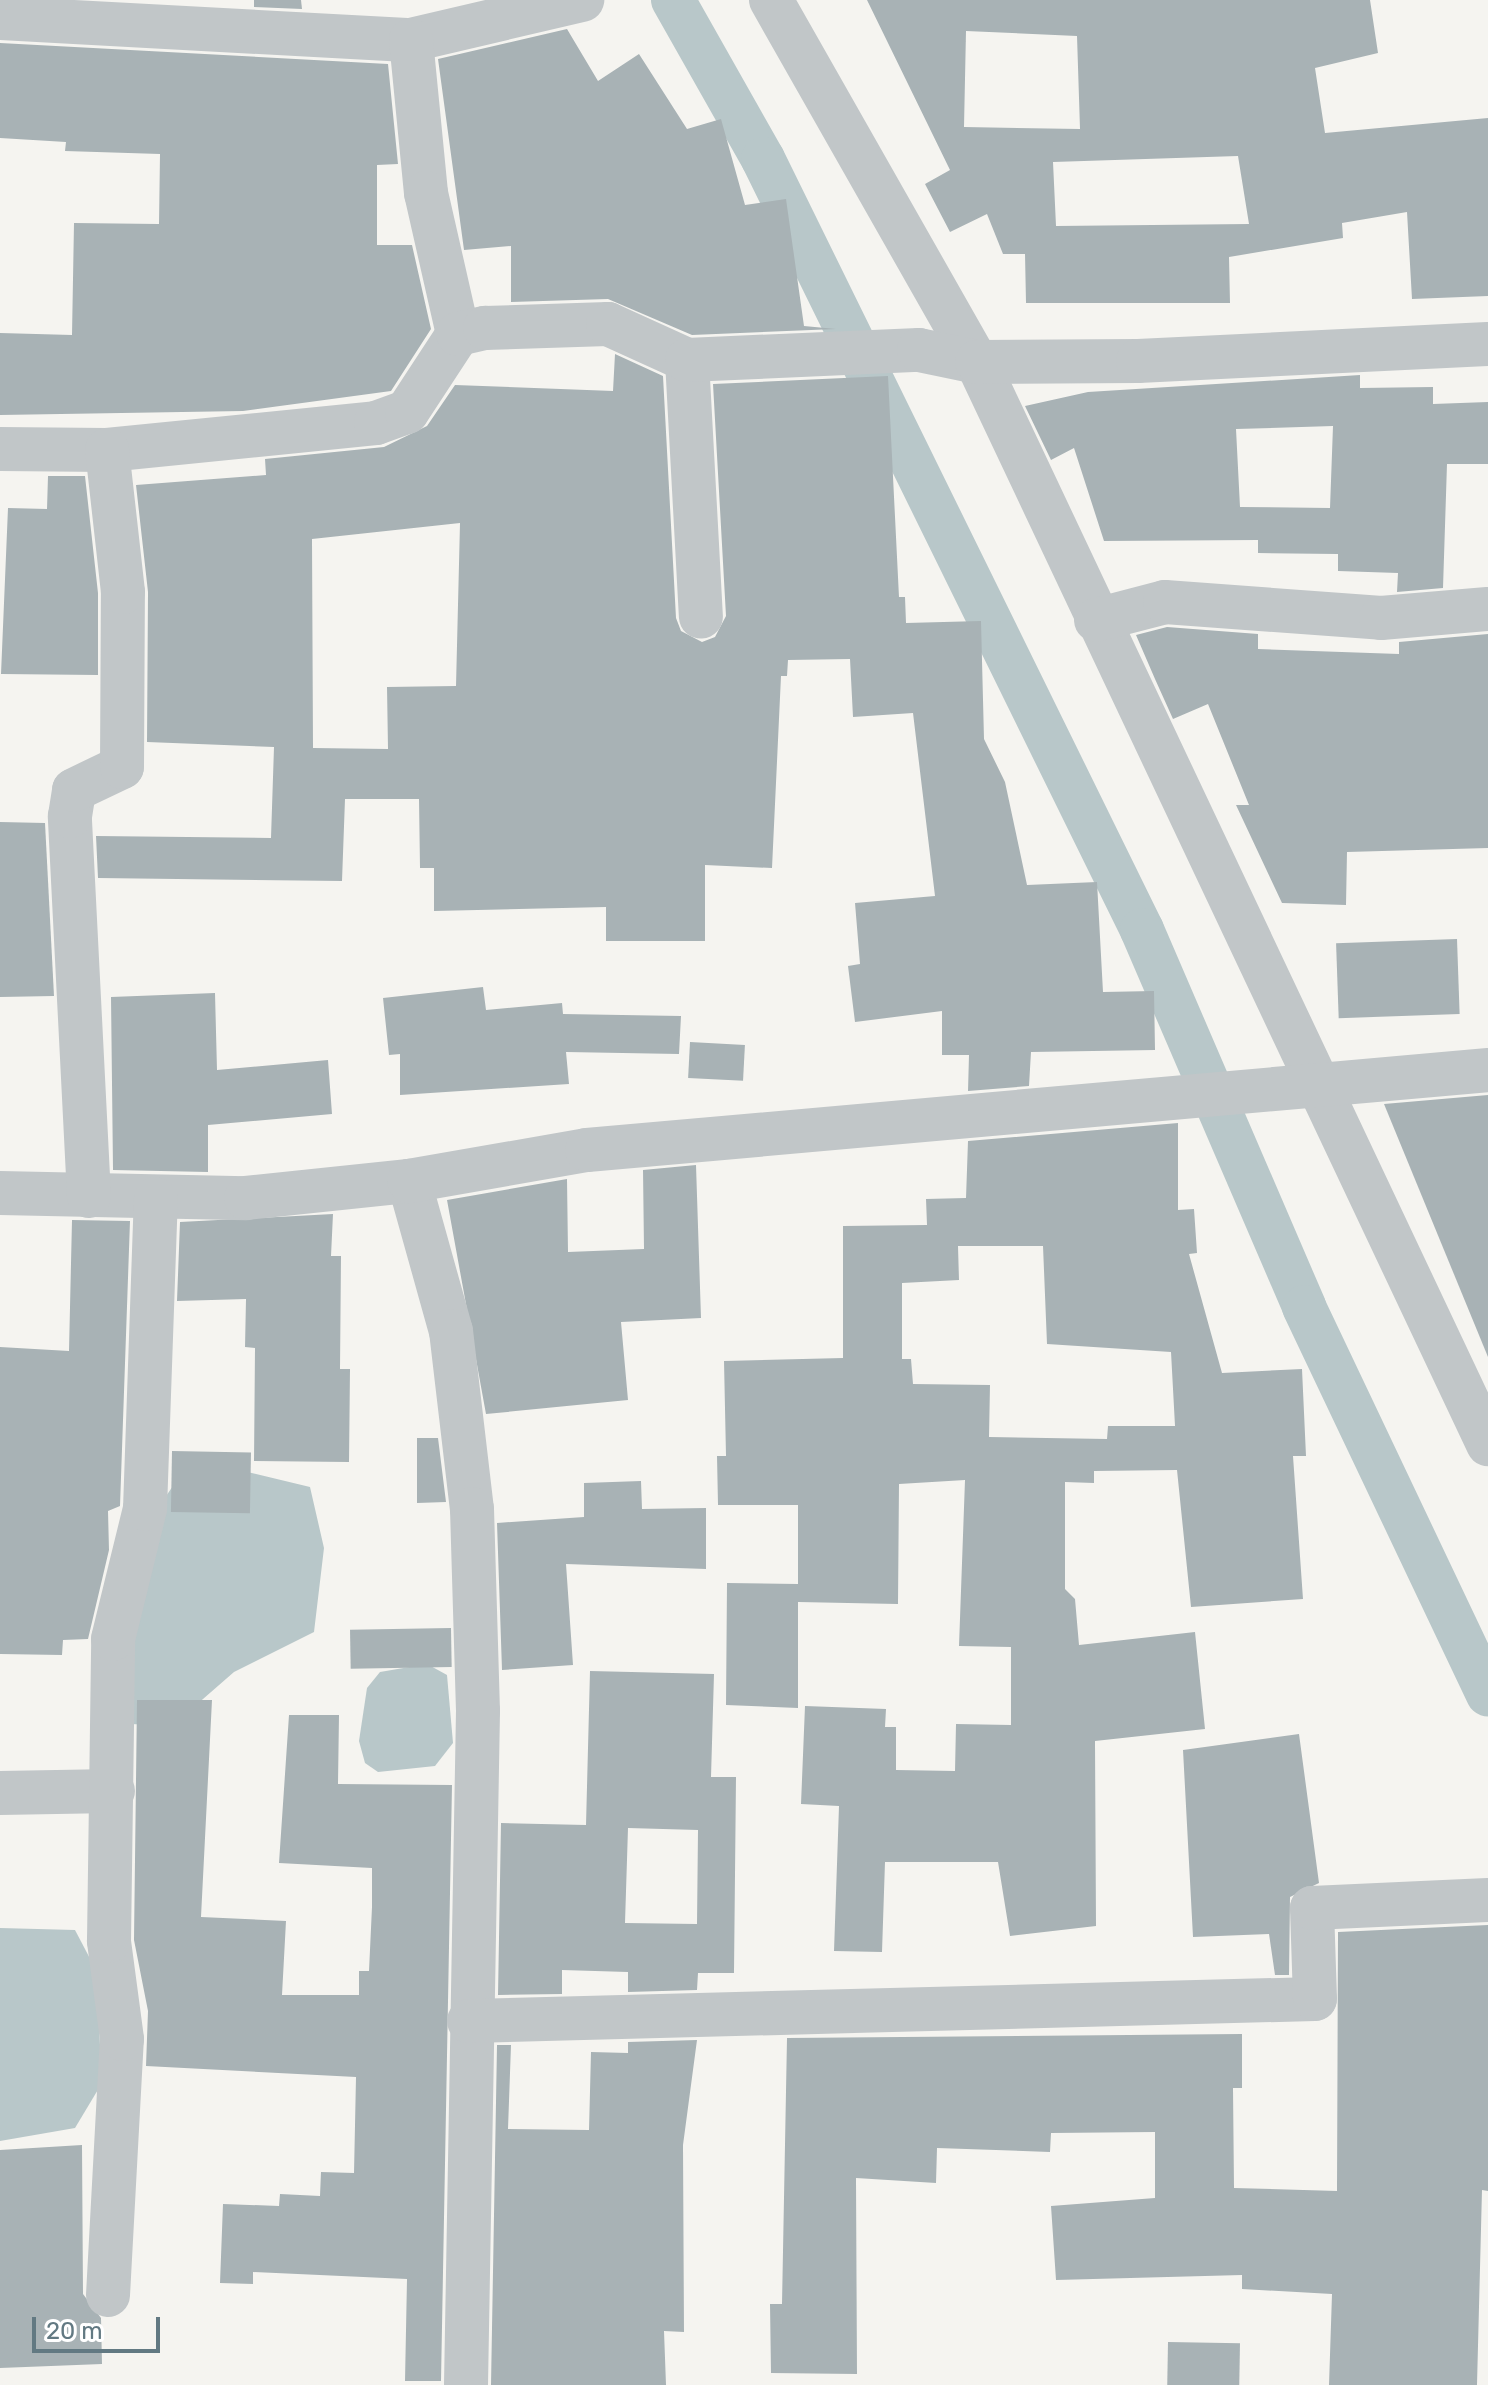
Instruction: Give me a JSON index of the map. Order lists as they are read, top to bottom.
{
  "scale_bar": "20 m"
}
